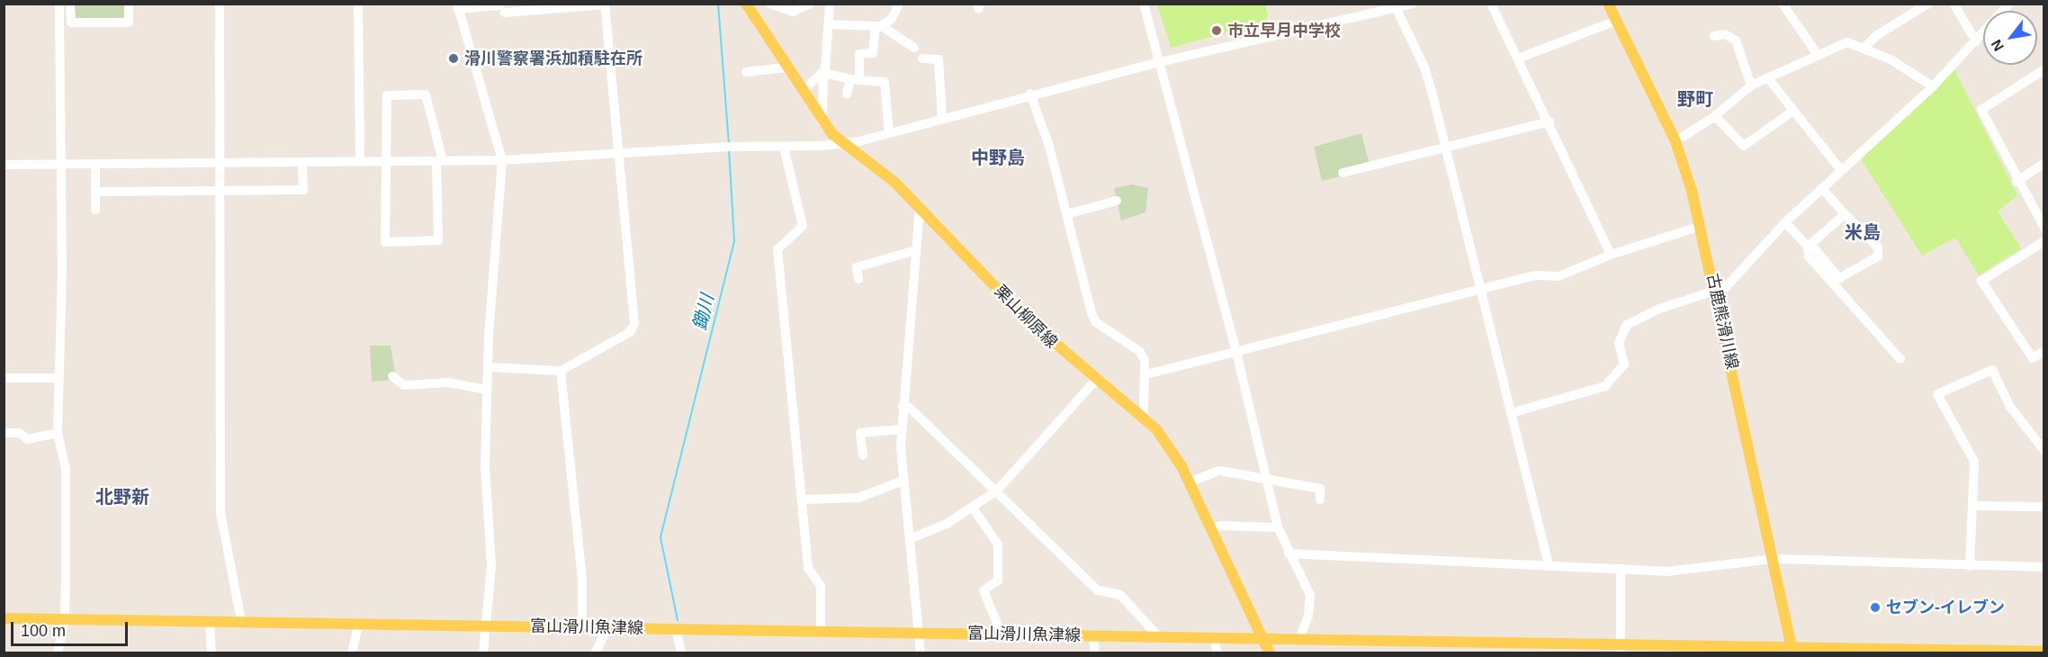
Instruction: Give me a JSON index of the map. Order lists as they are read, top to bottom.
{
  "streets": {
    "main road": ["栗山柳原線", "古鹿熊滑川線", "富山滑川魚津線"]
  },
  "crossings": [
    ["栗山柳原線", "富山滑川魚津線"],
    ["古鹿熊滑川線", "富山滑川魚津線"]
  ],
  "districts": [
    "野町",
    "中野島",
    "米島",
    "北野新"
  ],
  "water": ["鋤川"],
  "places": ["市立早月中学校", "滑川警察署浜加積駐在所", "セブン-イレブン"],
  "scale_bar": "100 m",
  "north": "bottom left"
}
